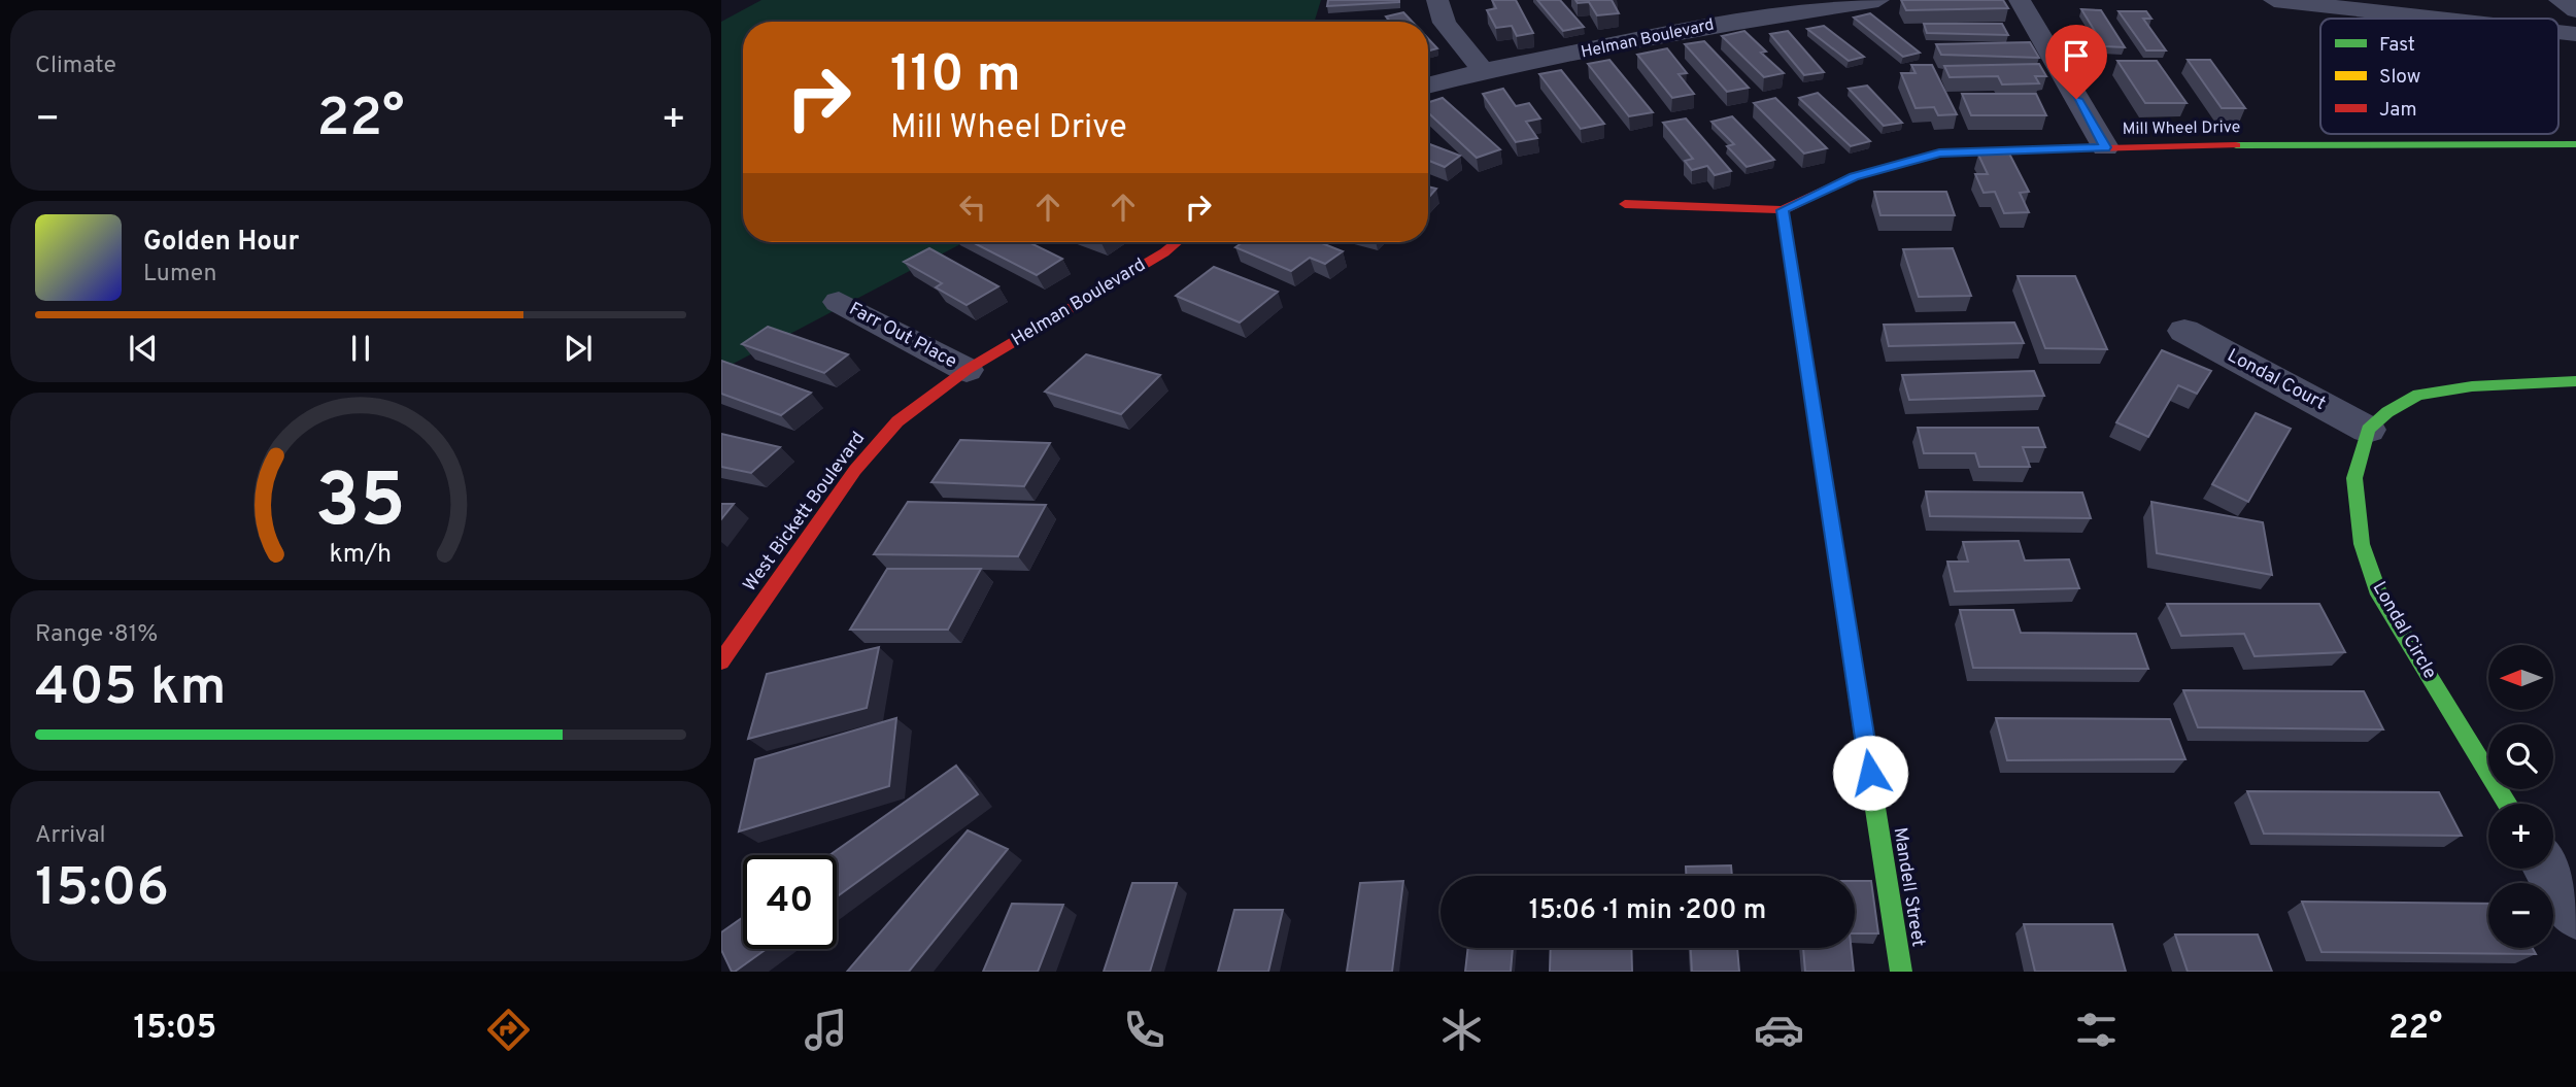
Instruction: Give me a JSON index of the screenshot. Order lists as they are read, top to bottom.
{
  "streets": {
    "street": [
      "Helman Boulevard",
      "Mill Wheel Drive",
      "Farr Out Place",
      "Londal Court",
      "West Bickett Boulevard",
      "Londal Circle",
      "Mandell Street"
    ]
  },
  "crossings": [
    ["Helman Boulevard", "Farr Out Place"],
    ["Helman Boulevard", "West Bickett Boulevard"],
    ["Mill Wheel Drive", "Mandell Street"],
    ["Farr Out Place", "West Bickett Boulevard"],
    ["Londal Court", "Londal Circle"]
  ],
  "legend": ["Fast", "Slow", "Jam"],
  "north": "left",
  "page": {
    "tile": [
      "Climate",
      ["Range · 81%", "405 km"],
      ["Arrival", "15:06"]
    ],
    "turn": ["110 m", "Mill Wheel Drive"],
    "heat": ["−", "22°", "+"],
    "song": ["Golden Hour", "Lumen"],
    "map_buttons": ["+", "−"],
    "limit": "40",
    "trip": "15:06 · 1 min · 200 m",
    "tabs": ["15:05", "22°"],
    "gauge": ["35", "km/h"]
  }
}
